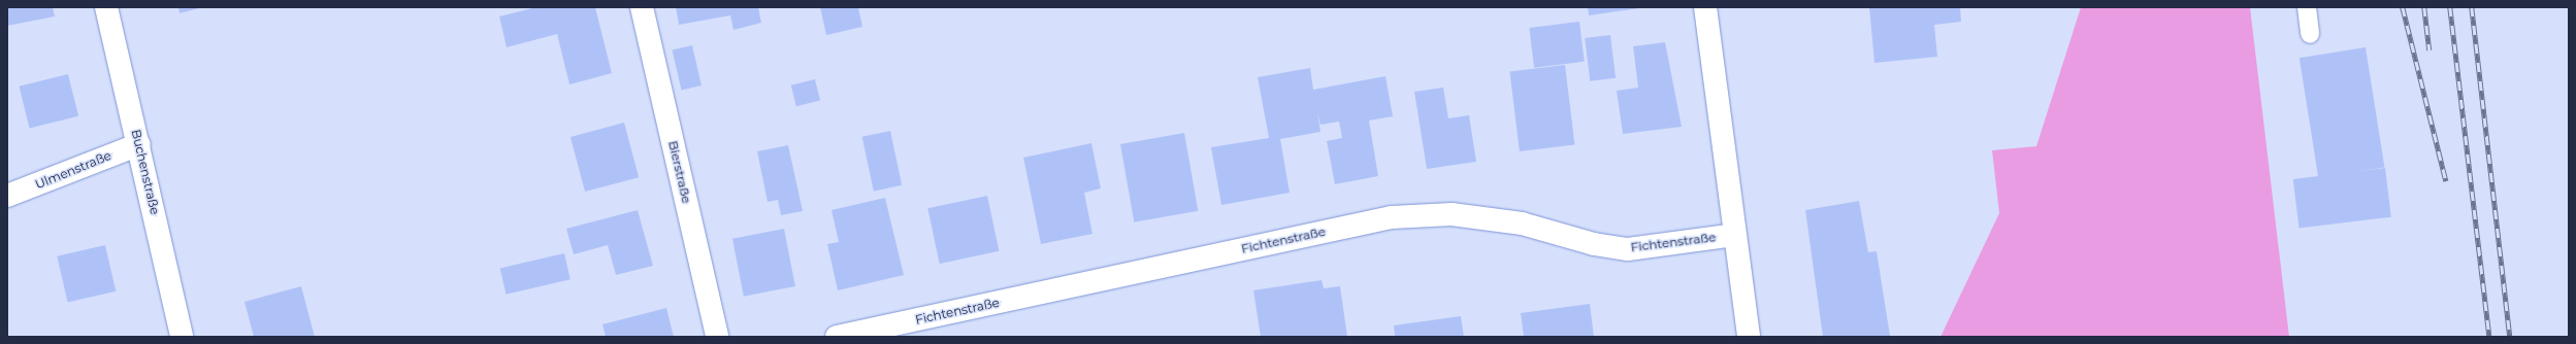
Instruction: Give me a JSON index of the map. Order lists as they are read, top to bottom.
{
  "streets": {
    "street": [
      "Ulmenstraße",
      "Buchenstraße",
      "Bierstraße",
      "Fichtenstraße"
    ]
  },
  "crossings": [
    ["Ulmenstraße", "Buchenstraße"]
  ]
}
